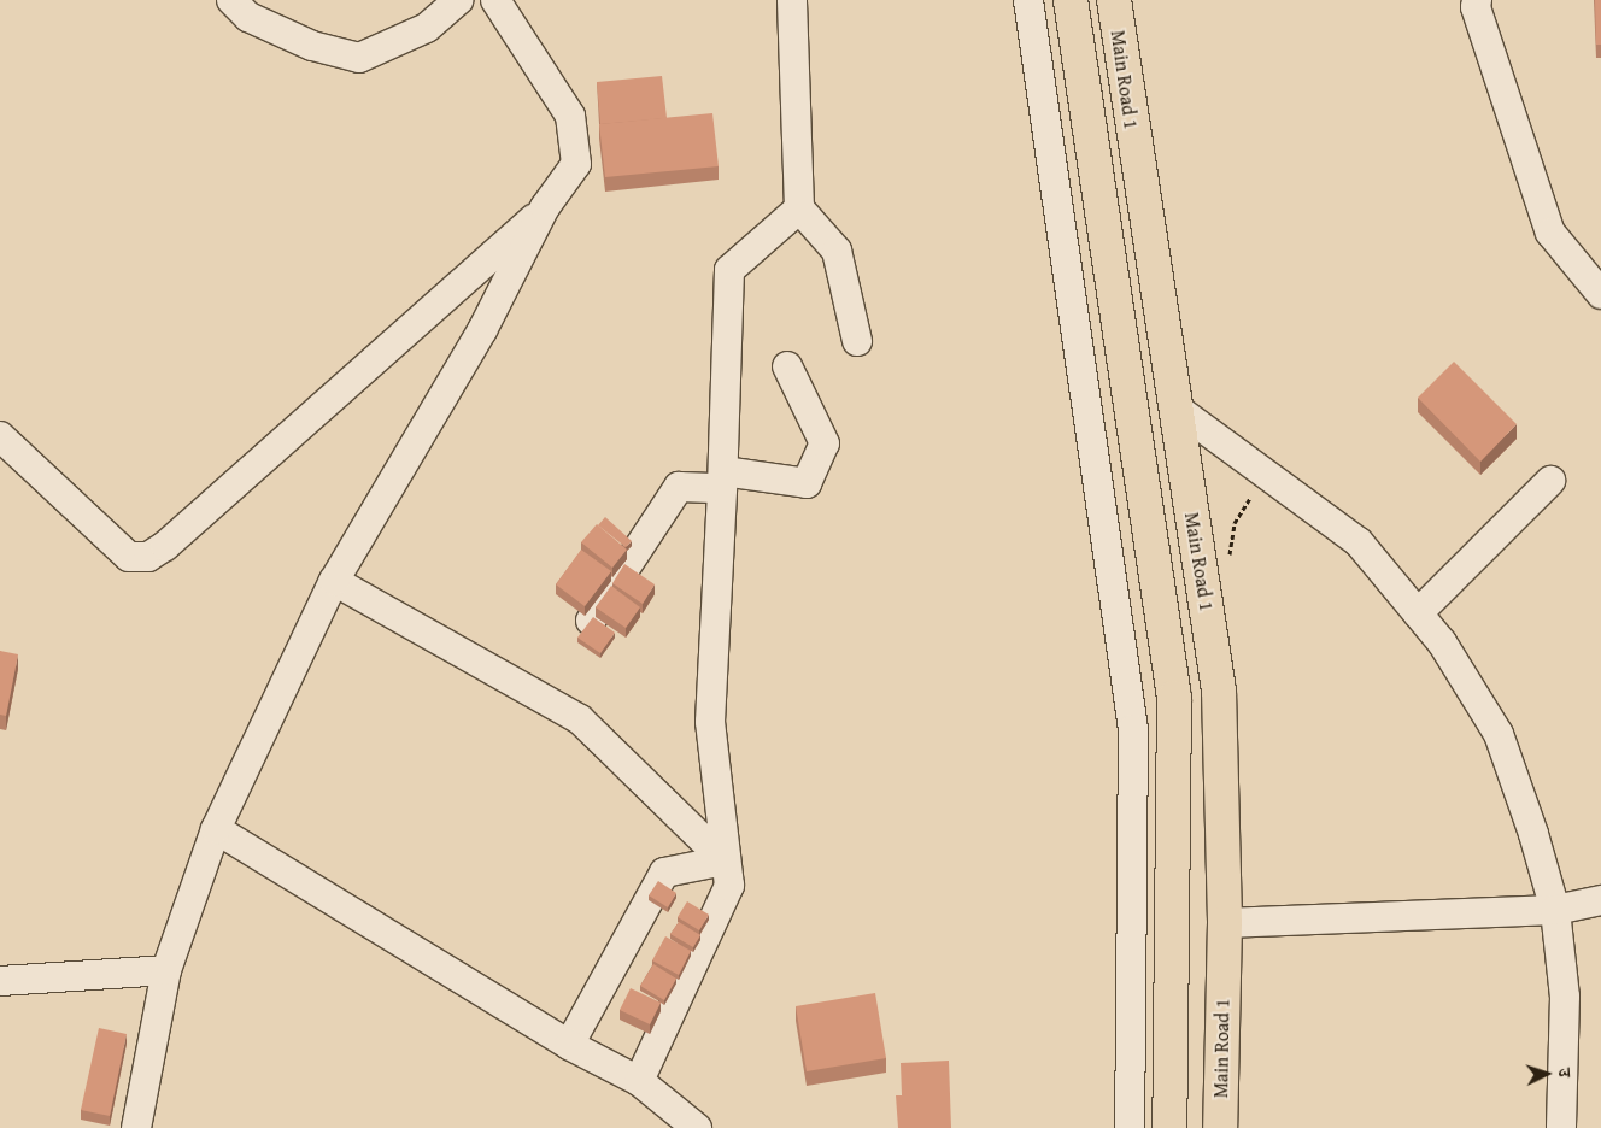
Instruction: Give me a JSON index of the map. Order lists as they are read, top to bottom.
{
  "streets": {
    "main road": ["Main Road 1"]
  },
  "north": "right"
}
